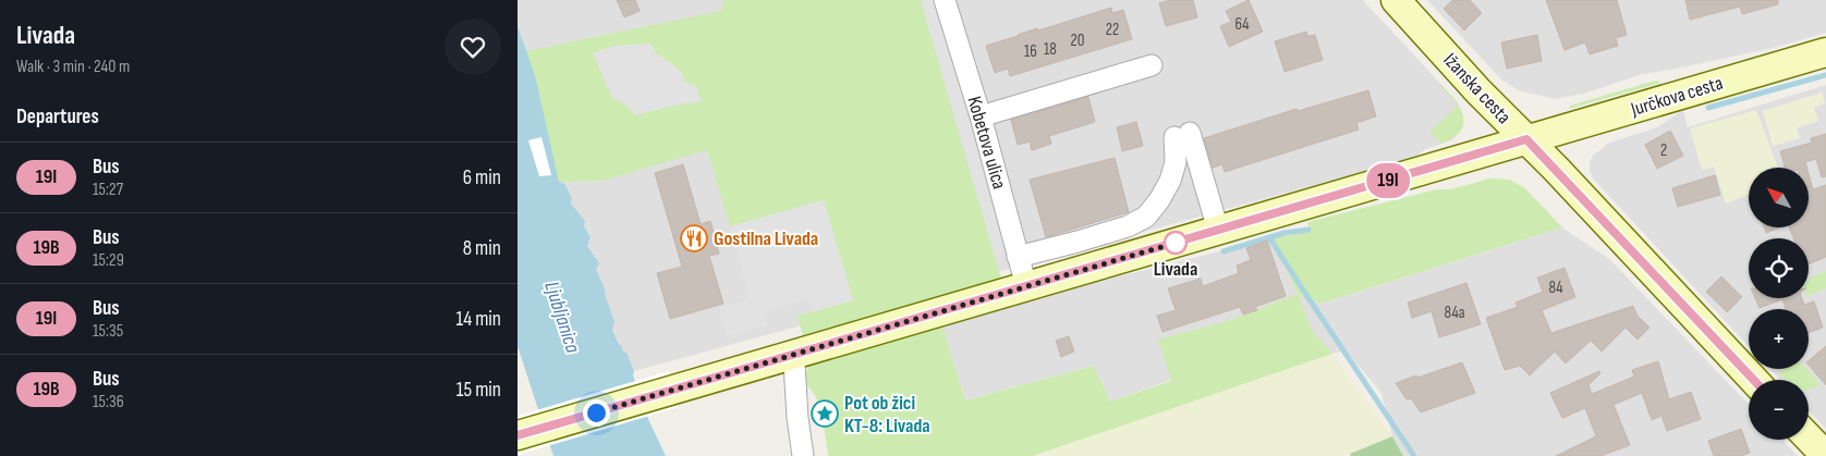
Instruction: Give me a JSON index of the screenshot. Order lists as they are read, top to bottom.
{
  "streets": {
    "main road": ["Ižanska cesta", "Jurčkova cesta"],
    "street": ["Kobetova ulica"]
  },
  "crossings": [
    ["Ižanska cesta", "Jurčkova cesta"],
    ["Jurčkova cesta", "Kobetova ulica"]
  ],
  "water": ["Ljubljanica"],
  "places": {
    "restaurant": ["Gostilna Livada"],
    "other": ["Livada"],
    "place": ["Pot ob žici KT-8: Livada"]
  },
  "lines": ["bus line 19I"],
  "house_numbers": [
    "64",
    "22",
    "20",
    "18",
    "16",
    "2",
    "84",
    "84a"
  ],
  "north": "top left",
  "page": {
    "heading": [
      ["Livada", "Walk · 3 min · 240 m"],
      "Departures"
    ],
    "on_map": "19I",
    "list": [
      {
        "mark": "19I",
        "name": "Bus",
        "note": "15:27",
        "value": "6 min"
      },
      {
        "mark": "19B",
        "name": "Bus",
        "note": "15:29",
        "value": "8 min"
      },
      {
        "mark": "19I",
        "name": "Bus",
        "note": "15:35",
        "value": "14 min"
      },
      {
        "mark": "19B",
        "name": "Bus",
        "note": "15:36",
        "value": "15 min"
      }
    ],
    "map_buttons": ["+", "−"]
  }
}
